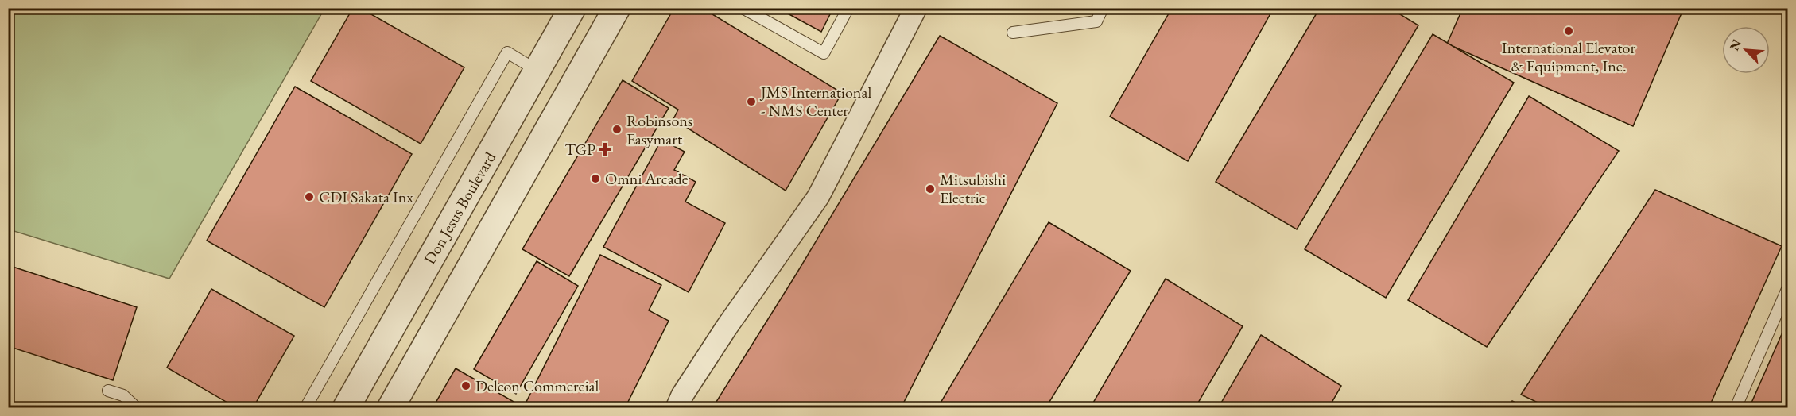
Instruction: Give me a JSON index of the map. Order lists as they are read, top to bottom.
{
  "streets": {
    "street": ["Don Jesus Boulevard"]
  },
  "places": {
    "other": [
      "International Elevator & Equipment, Inc.",
      "JMS International - NMS Center",
      "Robinsons Easymart",
      "Omni Arcade",
      "Mitsubishi Electric",
      "CDI Sakata Inx",
      "Delcon Commercial"
    ],
    "health": ["TGP"]
  },
  "north": "top left"
}
